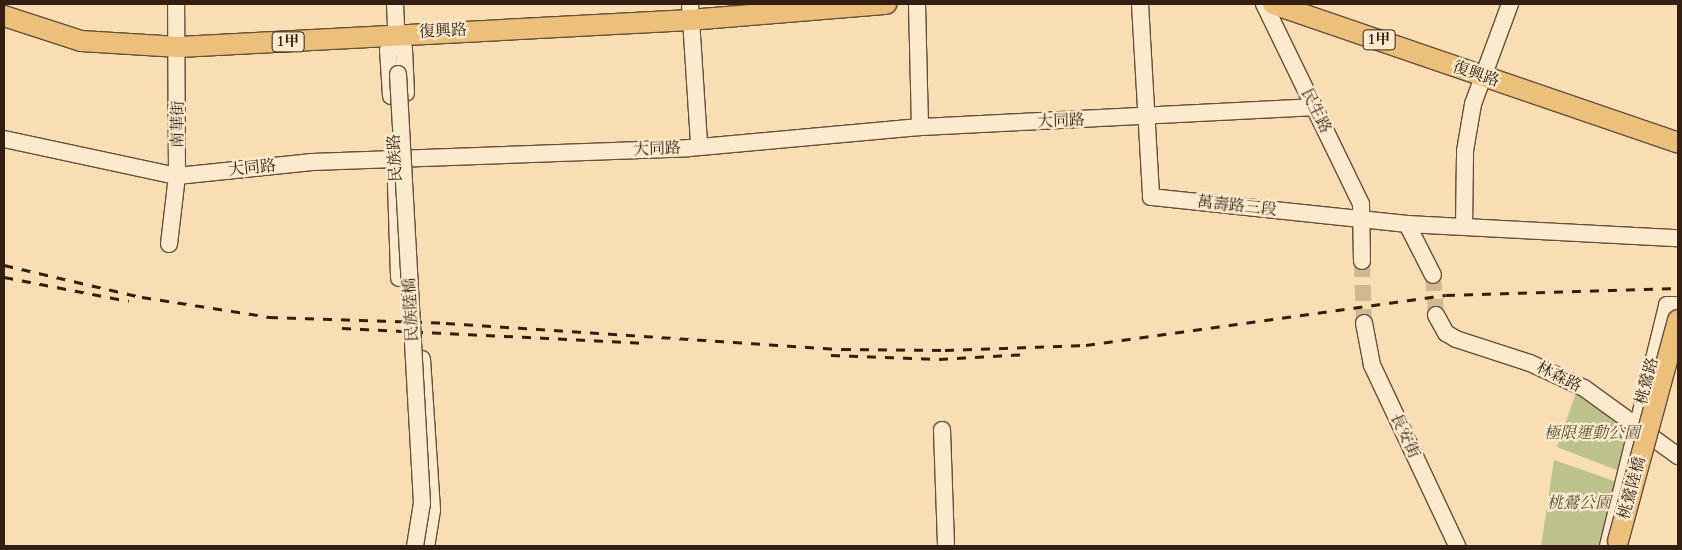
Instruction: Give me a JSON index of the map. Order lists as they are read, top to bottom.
{
  "streets": {
    "main road": ["復興路", "1甲", "桃鶯陸橋"],
    "street": [
      "民生路",
      "大同路",
      "南華街",
      "民族路",
      "萬壽路三段",
      "民族陸橋",
      "林森路",
      "桃鶯路",
      "長安街"
    ]
  },
  "crossings": [
    ["復興路", "南華街"],
    ["復興路", "民族路"],
    ["民生路", "大同路"],
    ["民生路", "萬壽路三段"],
    ["大同路", "南華街"],
    ["大同路", "民族路"],
    ["大同路", "萬壽路三段"],
    ["民族路", "民族陸橋"],
    ["林森路", "桃鶯路"],
    ["桃鶯路", "桃鶯陸橋"]
  ],
  "parks": ["極限運動公園", "桃鶯公園"]
}
